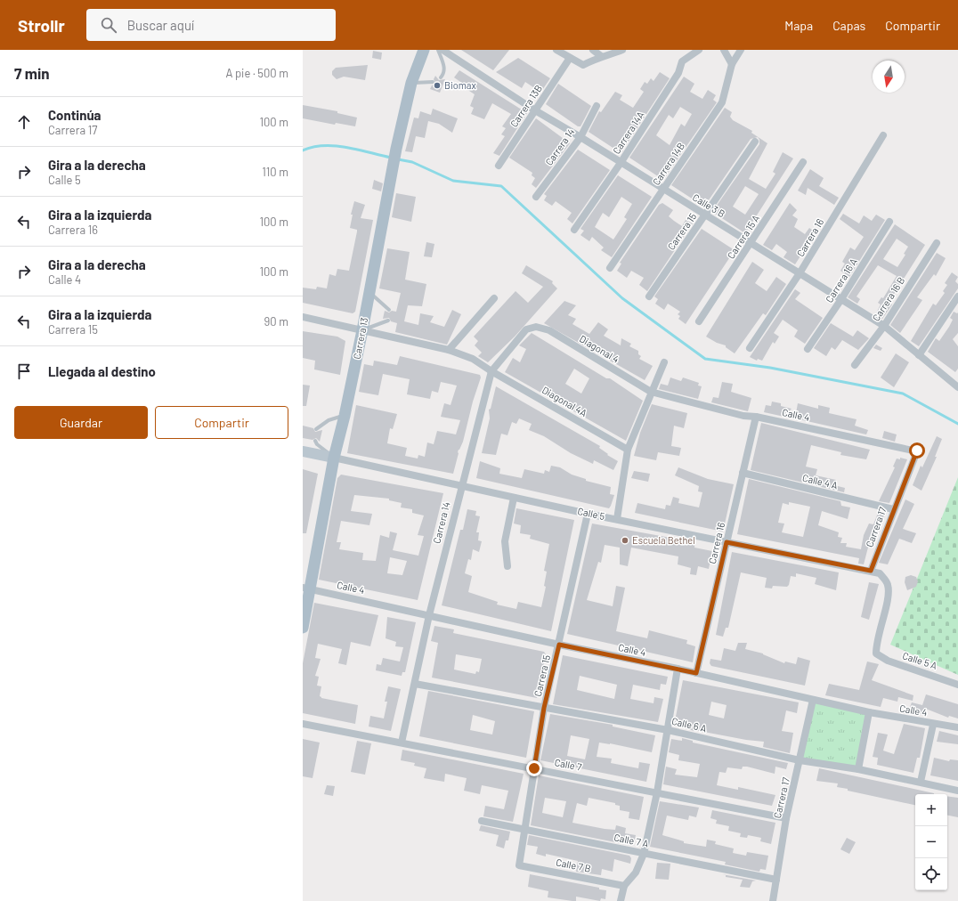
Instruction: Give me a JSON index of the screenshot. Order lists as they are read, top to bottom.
{
  "streets": {
    "main road": ["Carrera 13"],
    "street": [
      "Carrera 13B",
      "Carrera 14A",
      "Carrera 14",
      "Carrera 14B",
      "Calle 3 B",
      "Carrera 15",
      "Carrera 15 A",
      "Carrera 16",
      "Carrera 16 A",
      "Carrera 16 B",
      "Diagonal 4",
      "Diagonal 4A",
      "Calle 4",
      "Calle 4 A",
      "Calle 5",
      "Carrera 17",
      "Calle 5 A",
      "Calle 6 A",
      "Calle 7",
      "Calle 7 A",
      "Calle 7 B"
    ]
  },
  "crossings": [
    ["Carrera 13B", "Calle 3 B"],
    ["Carrera 14A", "Calle 3 B"],
    ["Carrera 14", "Calle 3 B"],
    ["Carrera 14", "Diagonal 4"],
    ["Carrera 14", "Diagonal 4A"],
    ["Carrera 14", "Calle 4"],
    ["Carrera 14", "Calle 5"],
    ["Carrera 14", "Calle 6 A"],
    ["Carrera 14", "Calle 7"],
    ["Carrera 14B", "Calle 3 B"],
    ["Calle 3 B", "Carrera 15"],
    ["Calle 3 B", "Carrera 15 A"],
    ["Calle 3 B", "Carrera 16"],
    ["Calle 3 B", "Carrera 16 A"],
    ["Calle 3 B", "Carrera 16 B"],
    ["Carrera 15", "Calle 4"],
    ["Carrera 15", "Calle 5"],
    ["Carrera 15", "Calle 6 A"],
    ["Carrera 15", "Calle 7"],
    ["Carrera 15", "Calle 7 A"],
    ["Carrera 15", "Calle 7 B"],
    ["Carrera 16", "Calle 4"],
    ["Carrera 16", "Calle 4 A"],
    ["Carrera 16", "Calle 5"],
    ["Carrera 13", "Calle 4"],
    ["Carrera 13", "Calle 5"],
    ["Diagonal 4", "Calle 4"],
    ["Calle 4", "Carrera 17"],
    ["Calle 4 A", "Carrera 17"],
    ["Calle 5", "Carrera 17"],
    ["Calle 5", "Calle 5 A"],
    ["Carrera 17", "Calle 6 A"],
    ["Carrera 17", "Calle 7"],
    ["Carrera 17", "Calle 7 A"]
  ],
  "places": ["Biomax", "Escuela Bethel"],
  "north": "bottom",
  "page": {
    "header": "Strollr",
    "search": "Buscar aquí",
    "nav": ["Mapa", "Capas", "Compartir"],
    "heading": ["7 min", "A pie · 500 m"],
    "list": [
      ["Continúa", "Carrera 17", "100 m"],
      ["Gira a la derecha", "Calle 5", "110 m"],
      ["Gira a la izquierda", "Carrera 16", "100 m"],
      ["Gira a la derecha", "Calle 4", "100 m"],
      ["Gira a la izquierda", "Carrera 15", "90 m"],
      "Llegada al destino"
    ],
    "buttons": ["Guardar", "Compartir"],
    "map_buttons": ["+", "−"]
  }
}
